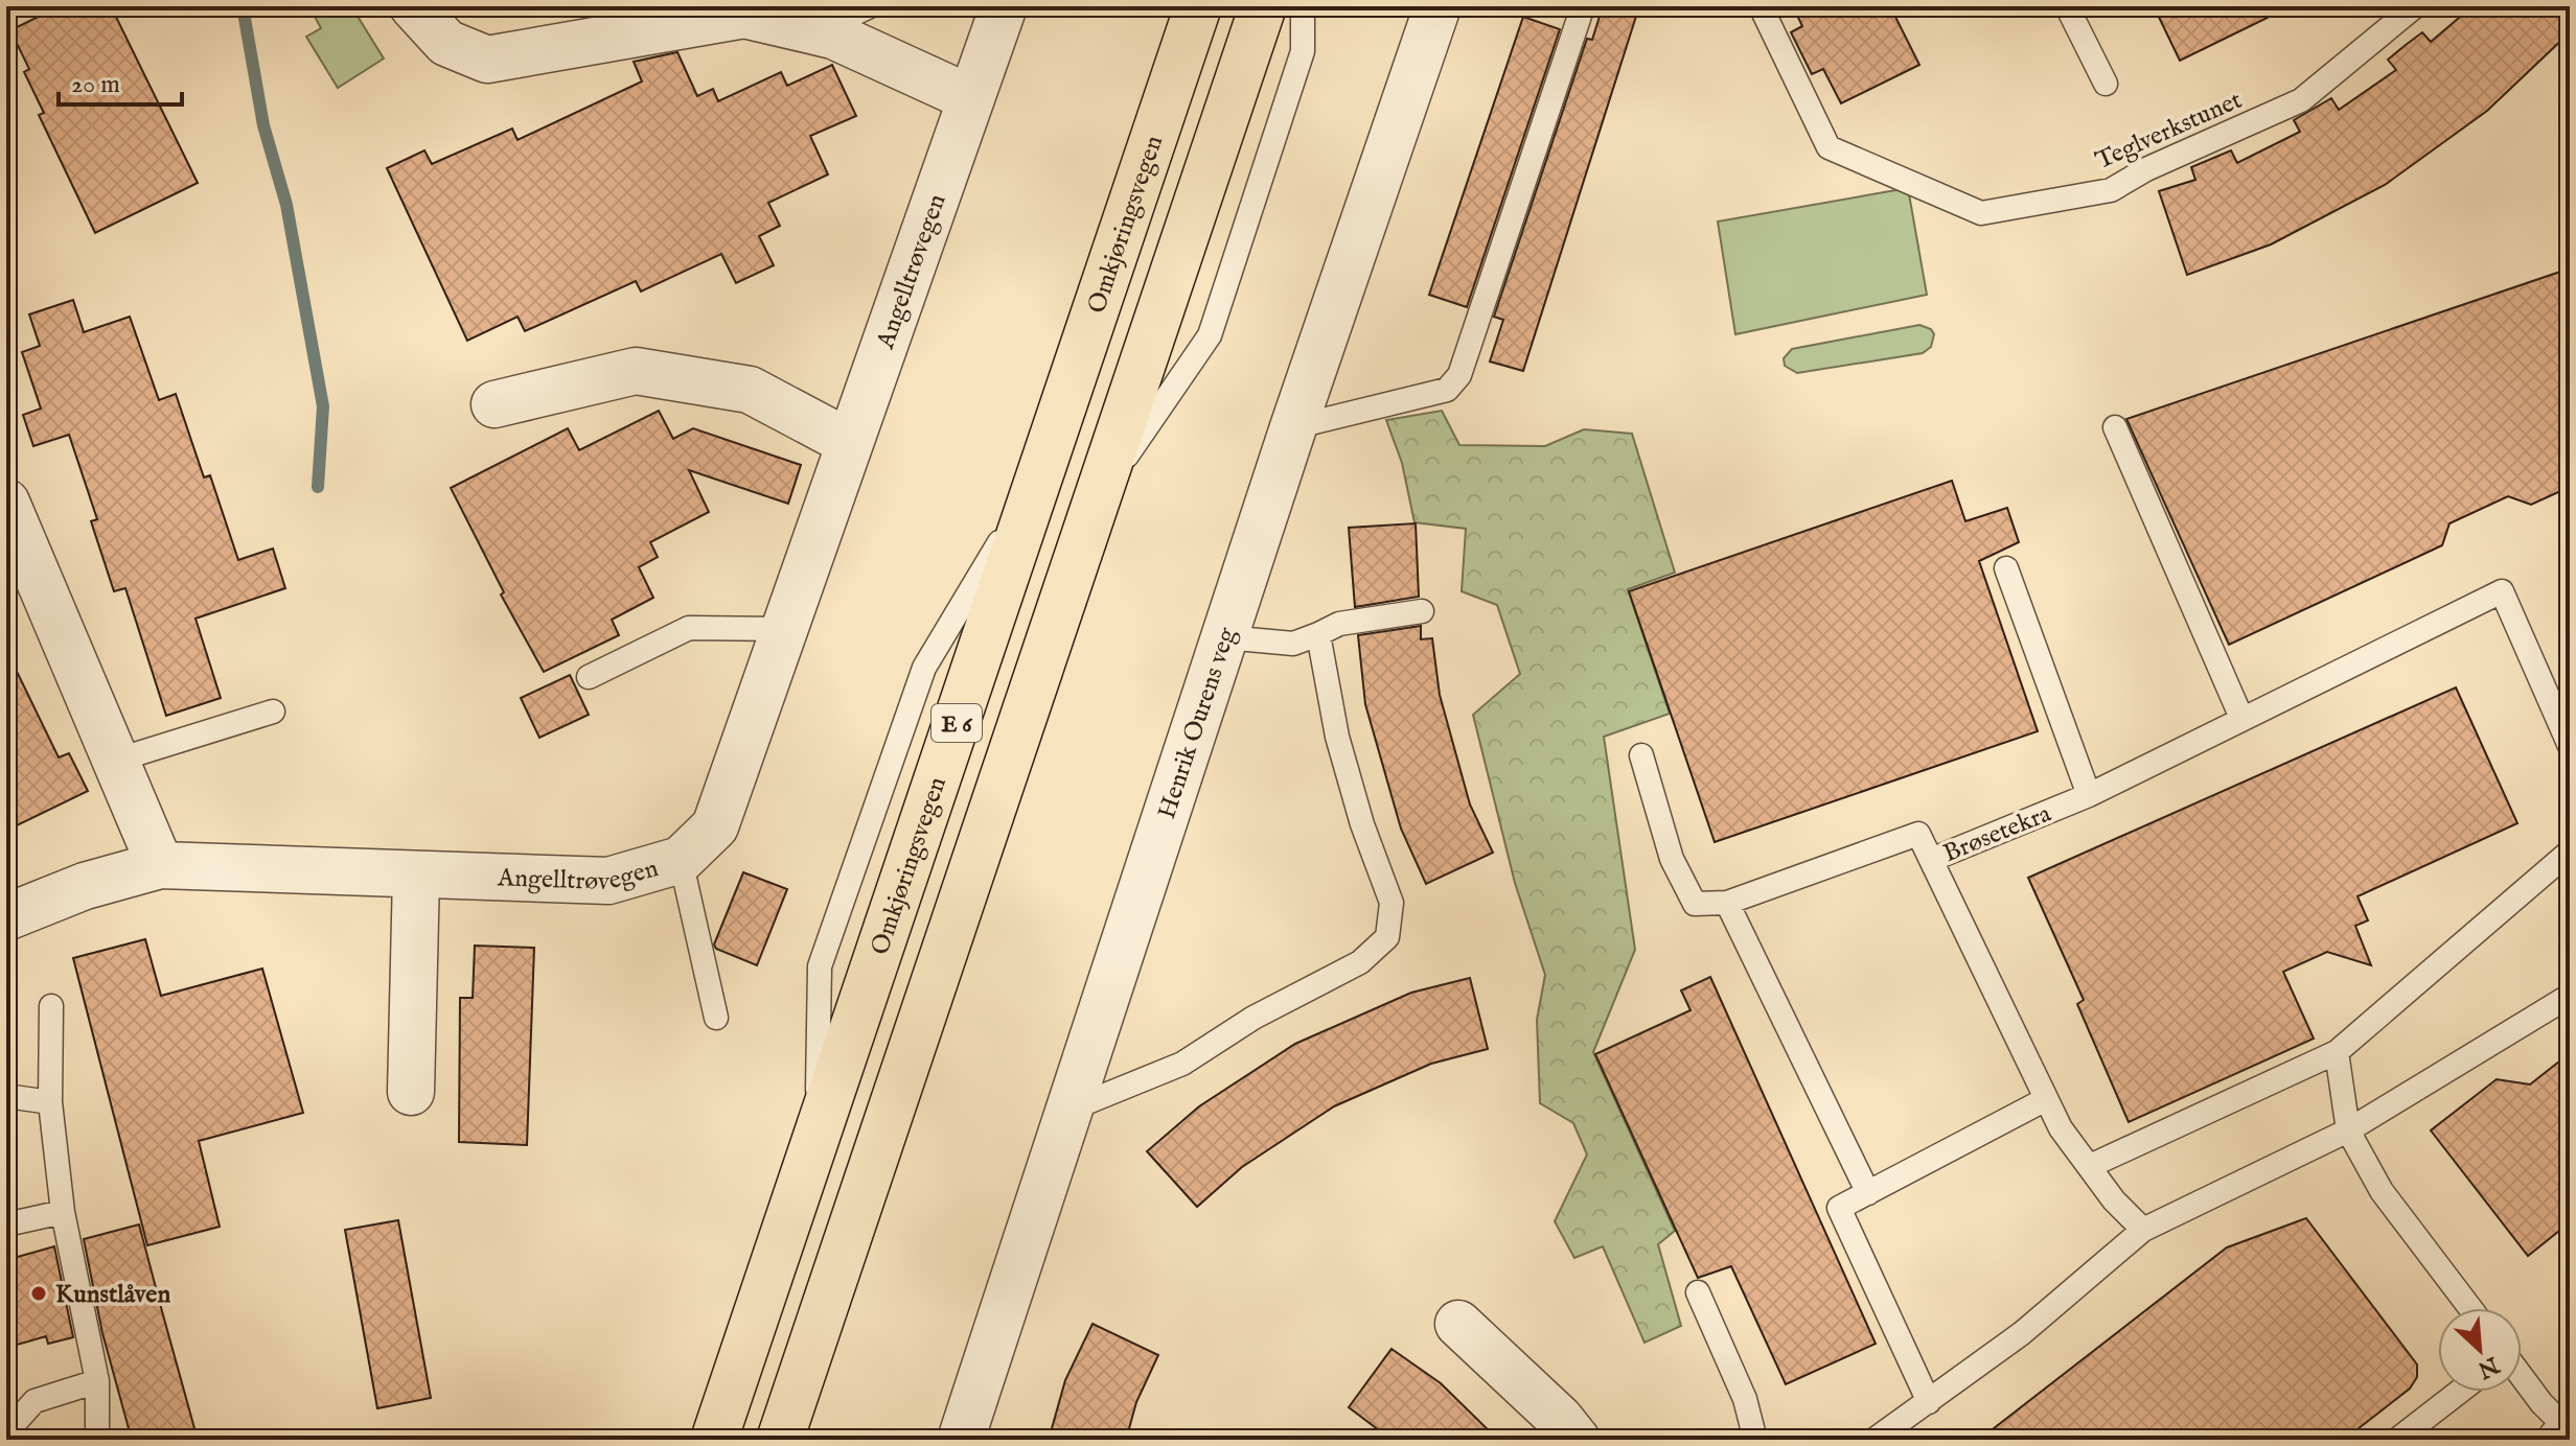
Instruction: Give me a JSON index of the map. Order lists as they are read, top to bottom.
{
  "streets": {
    "highway": ["Omkjøringsvegen", "E 6"],
    "street": ["Angelltrøvegen", "Henrik Ourens veg"],
    "lane": ["Teglverkstunet", "Brøsetekra"]
  },
  "places": ["Kunstlåven"],
  "scale_bar": "20 m",
  "north": "bottom right"
}
